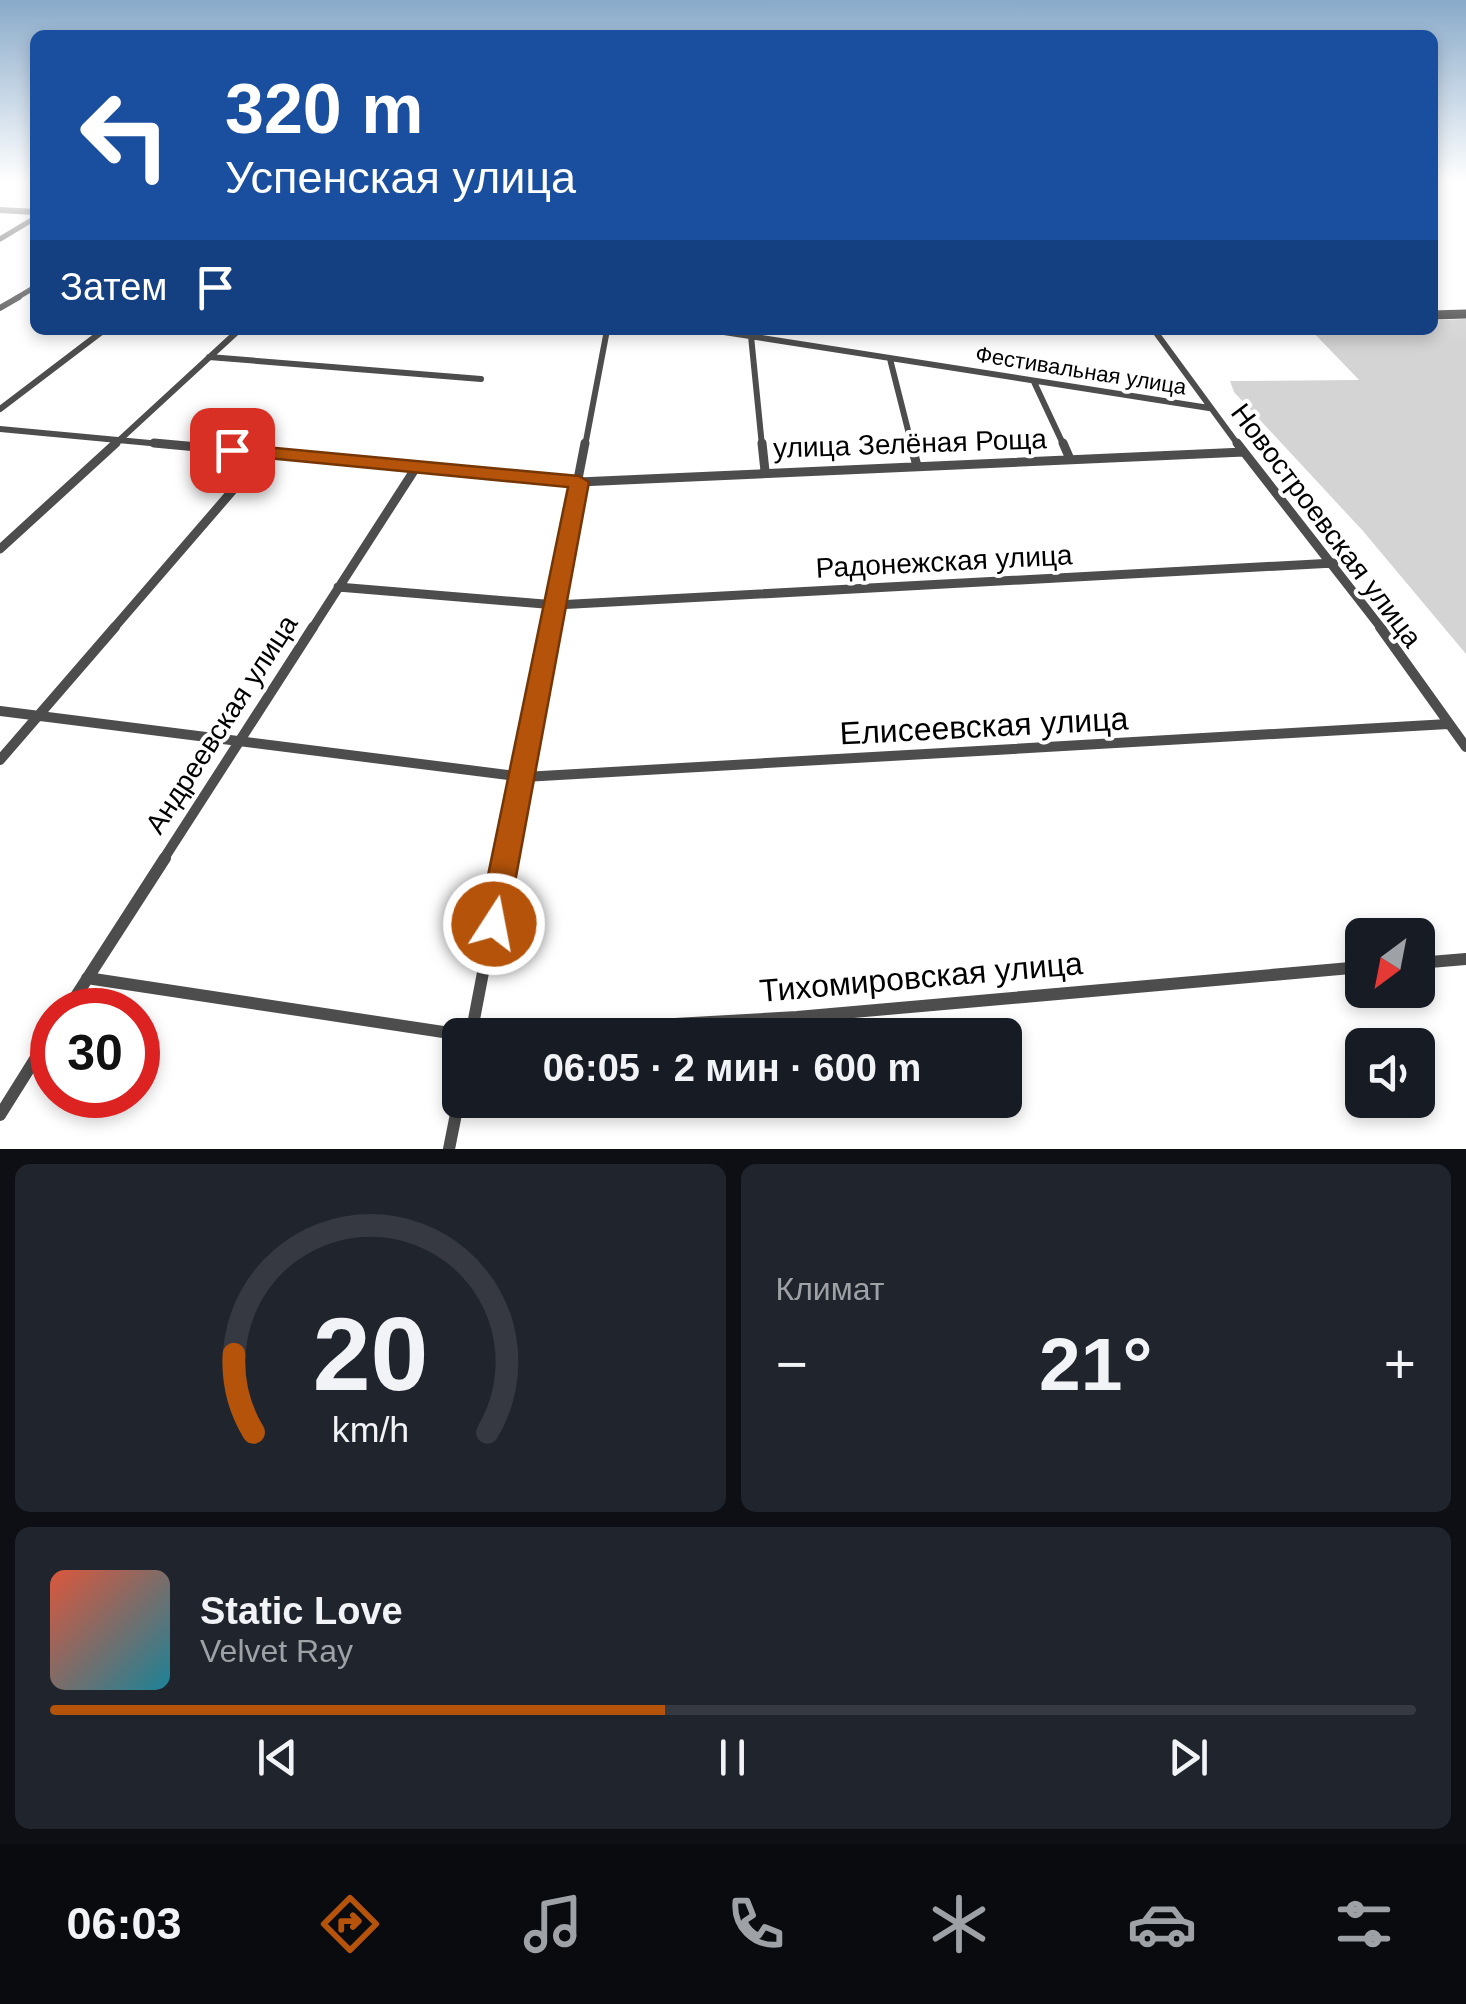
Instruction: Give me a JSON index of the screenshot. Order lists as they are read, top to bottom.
{
  "streets": {
    "street": [
      "Фестивальная улица",
      "улица Зелёная Роща",
      "Новостроевская улица",
      "Радонежская улица",
      "Андреевская улица",
      "Елисеевская улица",
      "Тихомировская улица"
    ]
  },
  "crossings": [
    ["Фестивальная улица", "Новостроевская улица"],
    ["улица Зелёная Роща", "Новостроевская улица"],
    ["улица Зелёная Роща", "Андреевская улица"],
    ["Новостроевская улица", "Радонежская улица"],
    ["Новостроевская улица", "Елисеевская улица"],
    ["Радонежская улица", "Андреевская улица"],
    ["Андреевская улица", "Елисеевская улица"]
  ],
  "north": "bottom left",
  "page": {
    "turn": ["320 m", "Успенская улица"],
    "then": "Затем",
    "limit": "30",
    "trip": "06:05 · 2 мин · 600 m",
    "tile": "Климат",
    "heat": ["−", "21°", "+"],
    "song": ["Static Love", "Velvet Ray"],
    "tabs": "06:03",
    "gauge": ["20", "km/h"]
  }
}
